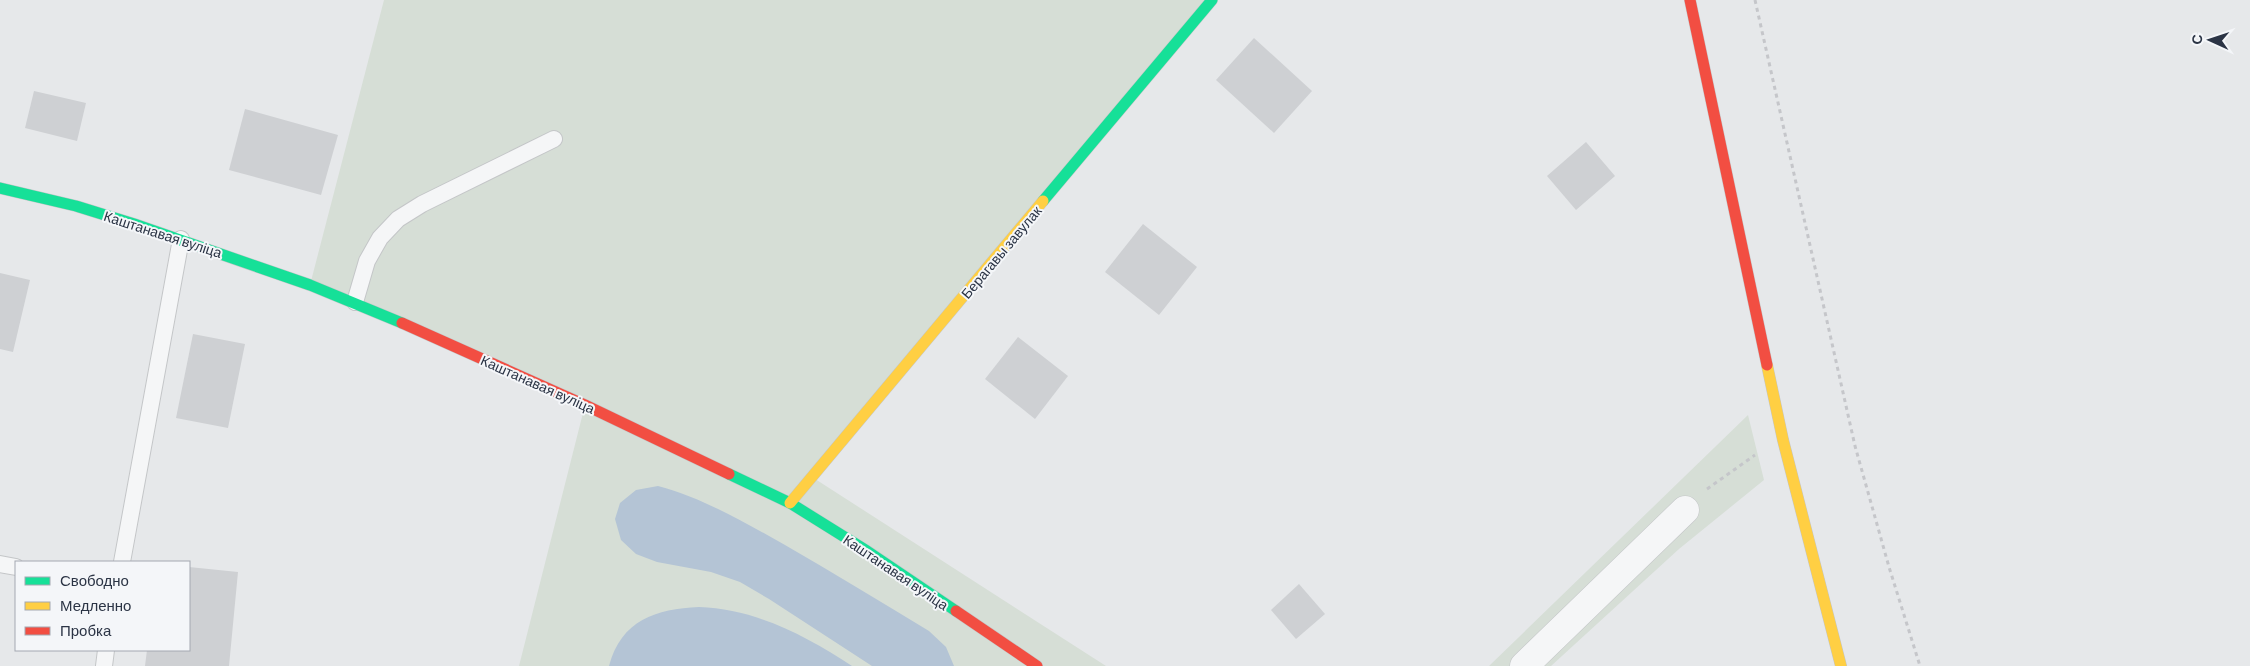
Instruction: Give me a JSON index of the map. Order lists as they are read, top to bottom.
{
  "streets": {
    "street": ["Каштанавая вуліца", "Берагавы завулак"]
  },
  "crossings": [
    ["Каштанавая вуліца", "Берагавы завулак"]
  ],
  "legend": ["Свободно", "Медленно", "Пробка"],
  "north": "left"
}
